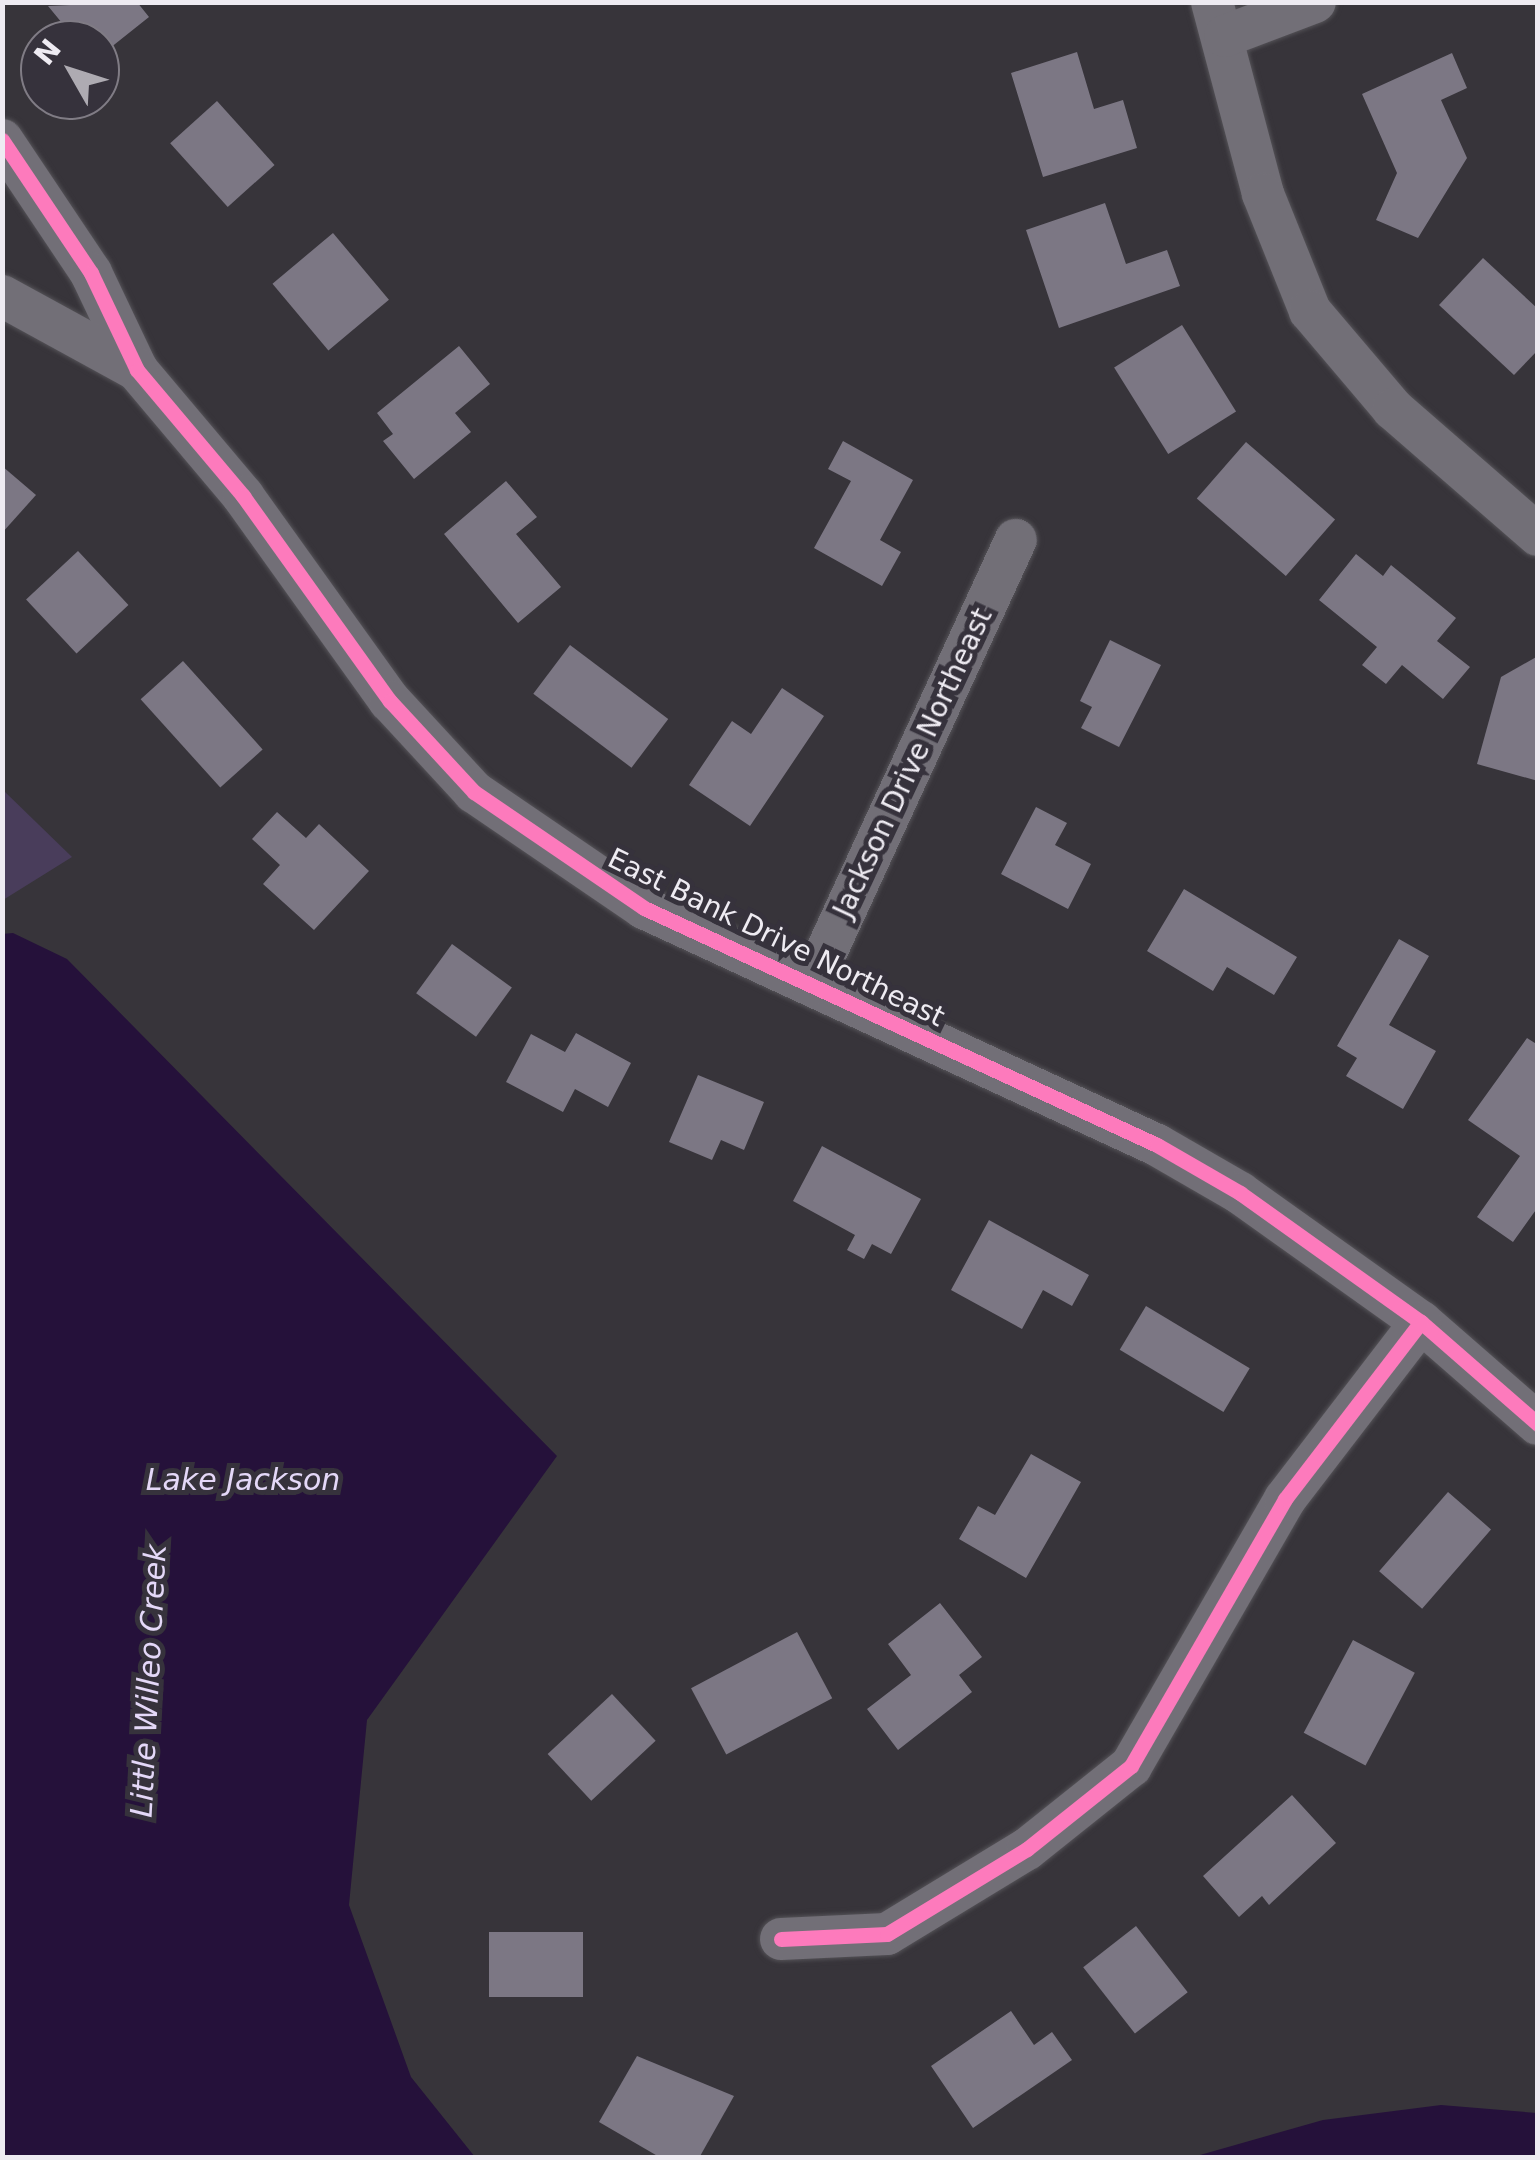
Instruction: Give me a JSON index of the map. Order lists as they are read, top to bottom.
{
  "streets": {
    "street": ["Jackson Drive Northeast", "East Bank Drive Northeast"]
  },
  "crossings": [
    ["Jackson Drive Northeast", "East Bank Drive Northeast"]
  ],
  "water": ["Lake Jackson", "Little Willeo Creek"],
  "north": "top left"
}
